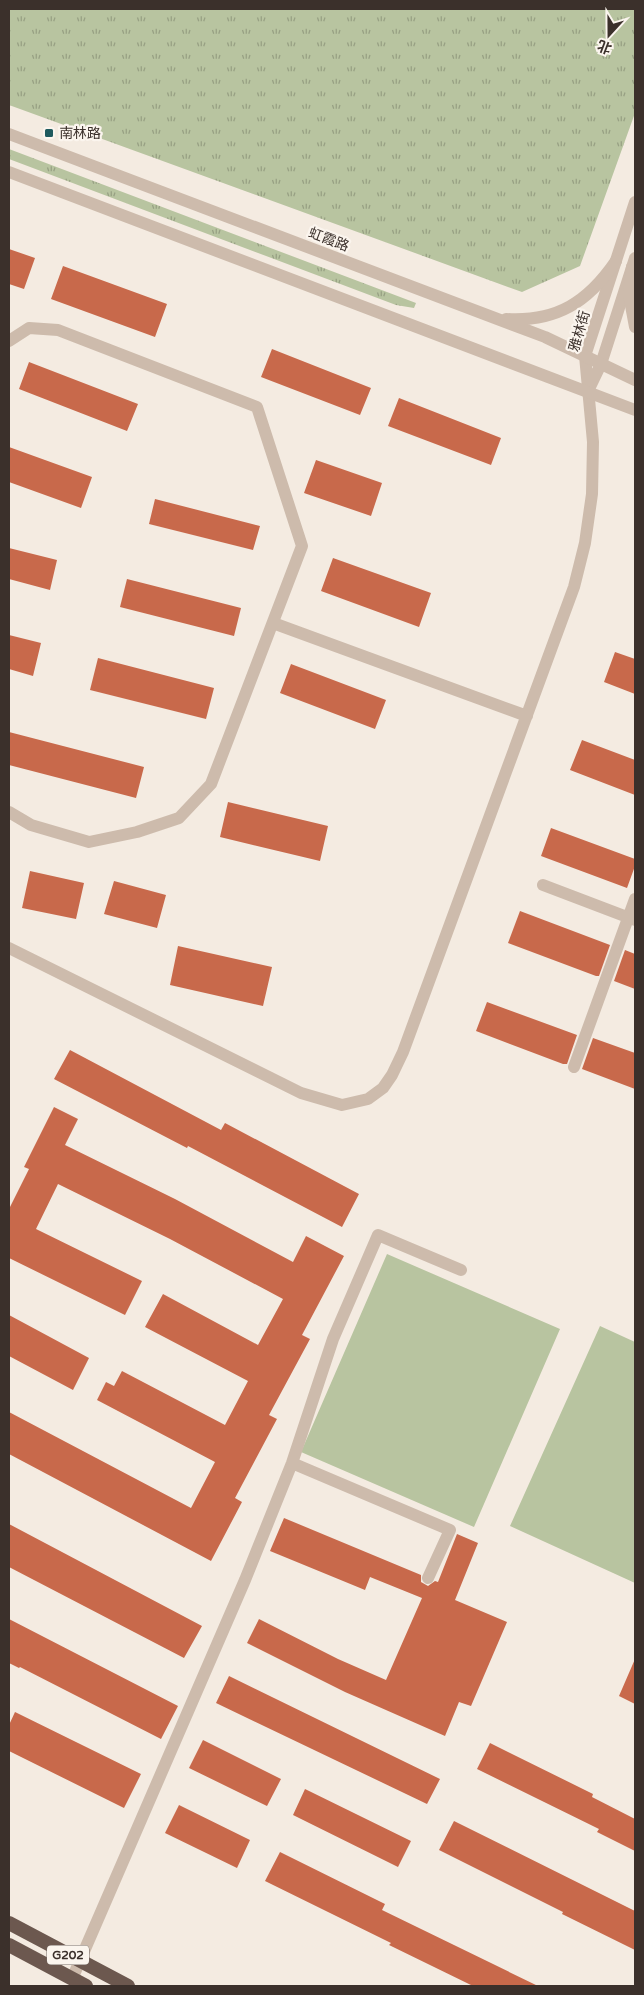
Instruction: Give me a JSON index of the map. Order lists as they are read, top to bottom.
{
  "streets": {
    "highway": ["G202"],
    "street": ["虹霞路", "雅林街"]
  },
  "crossings": [
    ["虹霞路", "雅林街"]
  ],
  "places": {
    "transit": ["南林路"]
  },
  "north": "bottom"
}
